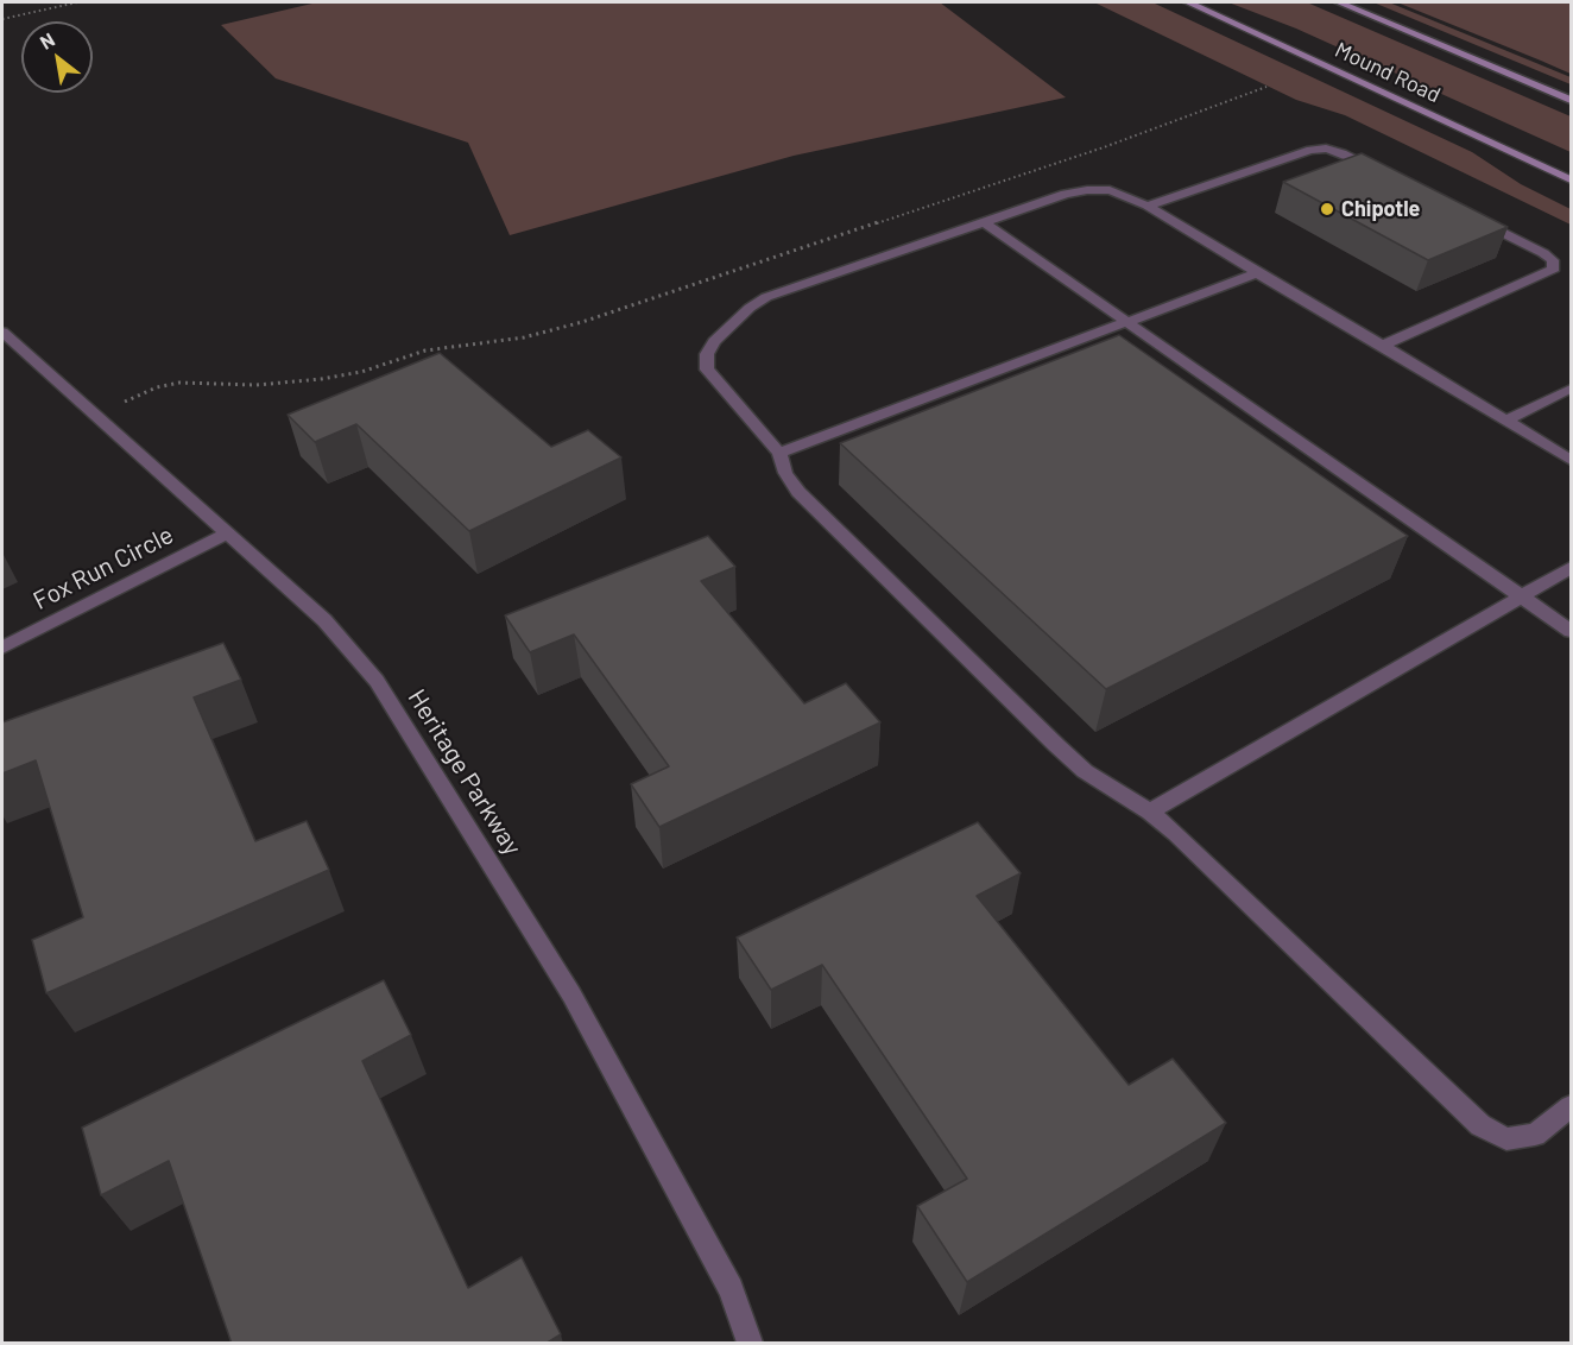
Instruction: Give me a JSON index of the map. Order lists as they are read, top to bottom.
{
  "streets": {
    "main road": ["Mound Road"],
    "street": ["Fox Run Circle", "Heritage Parkway"]
  },
  "crossings": [
    ["Fox Run Circle", "Heritage Parkway"]
  ],
  "places": ["Chipotle"],
  "north": "top left"
}
